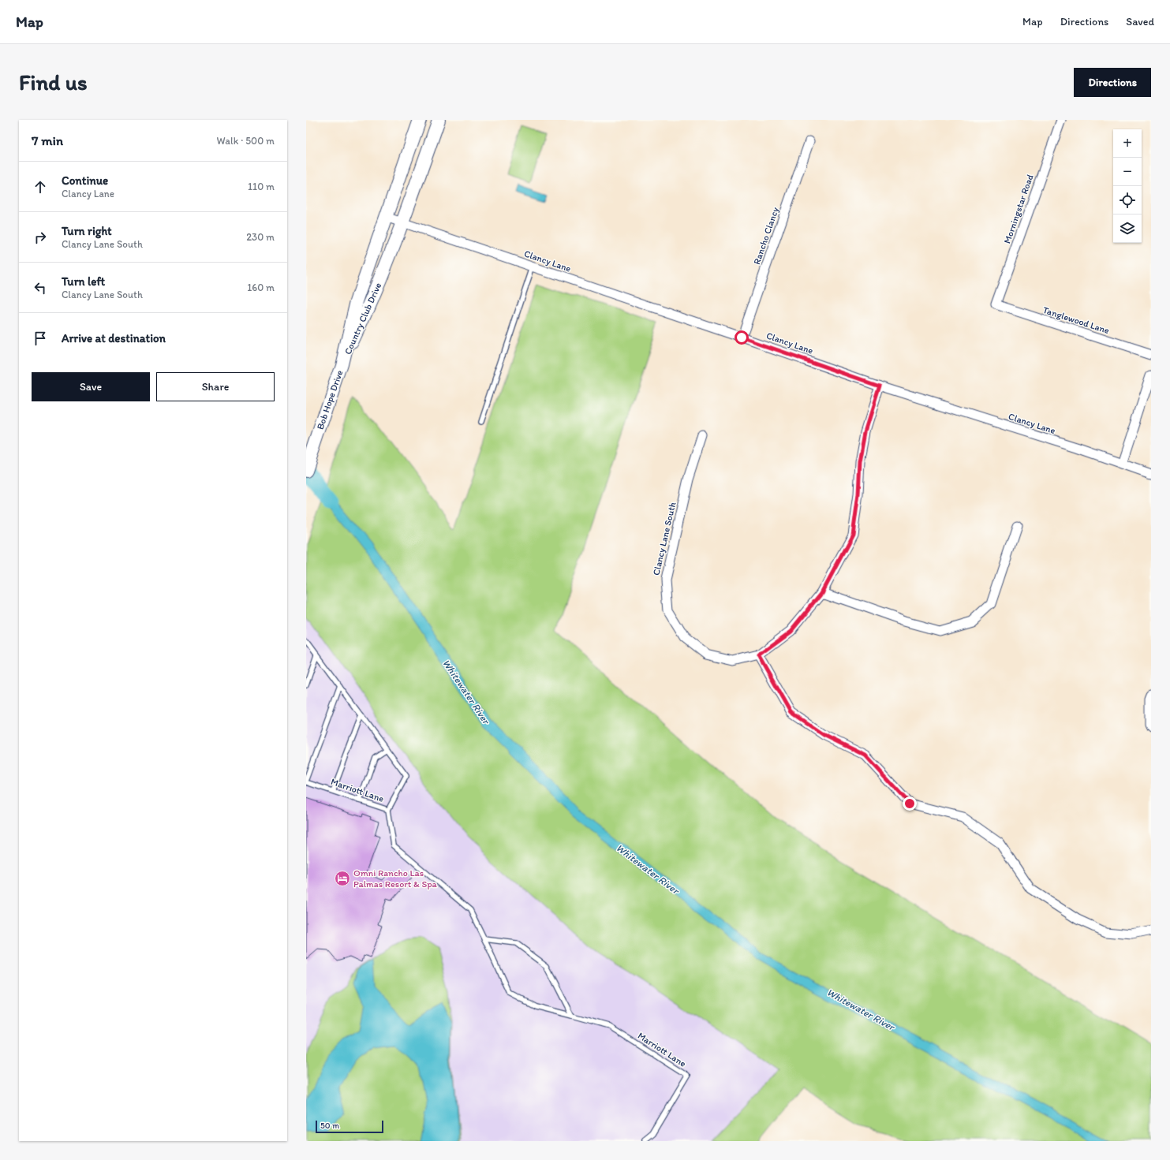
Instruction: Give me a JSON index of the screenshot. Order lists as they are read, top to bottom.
{
  "streets": {
    "main road": ["Country Club Drive", "Bob Hope Drive"],
    "street": [
      "Morningstar Road",
      "Rancho Clancy",
      "Clancy Lane",
      "Tanglewood Lane",
      "Clancy Lane South"
    ],
    "lane": ["Marriott Lane"]
  },
  "crossings": [
    ["Morningstar Road", "Tanglewood Lane"],
    ["Rancho Clancy", "Clancy Lane"],
    ["Clancy Lane", "Country Club Drive"],
    ["Clancy Lane", "Clancy Lane South"],
    ["Country Club Drive", "Bob Hope Drive"]
  ],
  "water": ["Whitewater River"],
  "places": {
    "hotel": ["Omni Rancho Las Palmas Resort & Spa"]
  },
  "scale_bar": "50 m",
  "page": {
    "header": "Map",
    "nav": ["Map", "Directions", "Saved"],
    "buttons": [
      "Directions",
      ["Save", "Share"]
    ],
    "title": "Find us",
    "heading": ["7 min", "Walk · 500 m"],
    "map_buttons": ["+", "−"],
    "list": [
      ["Continue", "Clancy Lane", "110 m"],
      ["Turn right", "Clancy Lane South", "230 m"],
      ["Turn left", "Clancy Lane South", "160 m"],
      "Arrive at destination"
    ],
    "scale": "50 m"
  }
}
